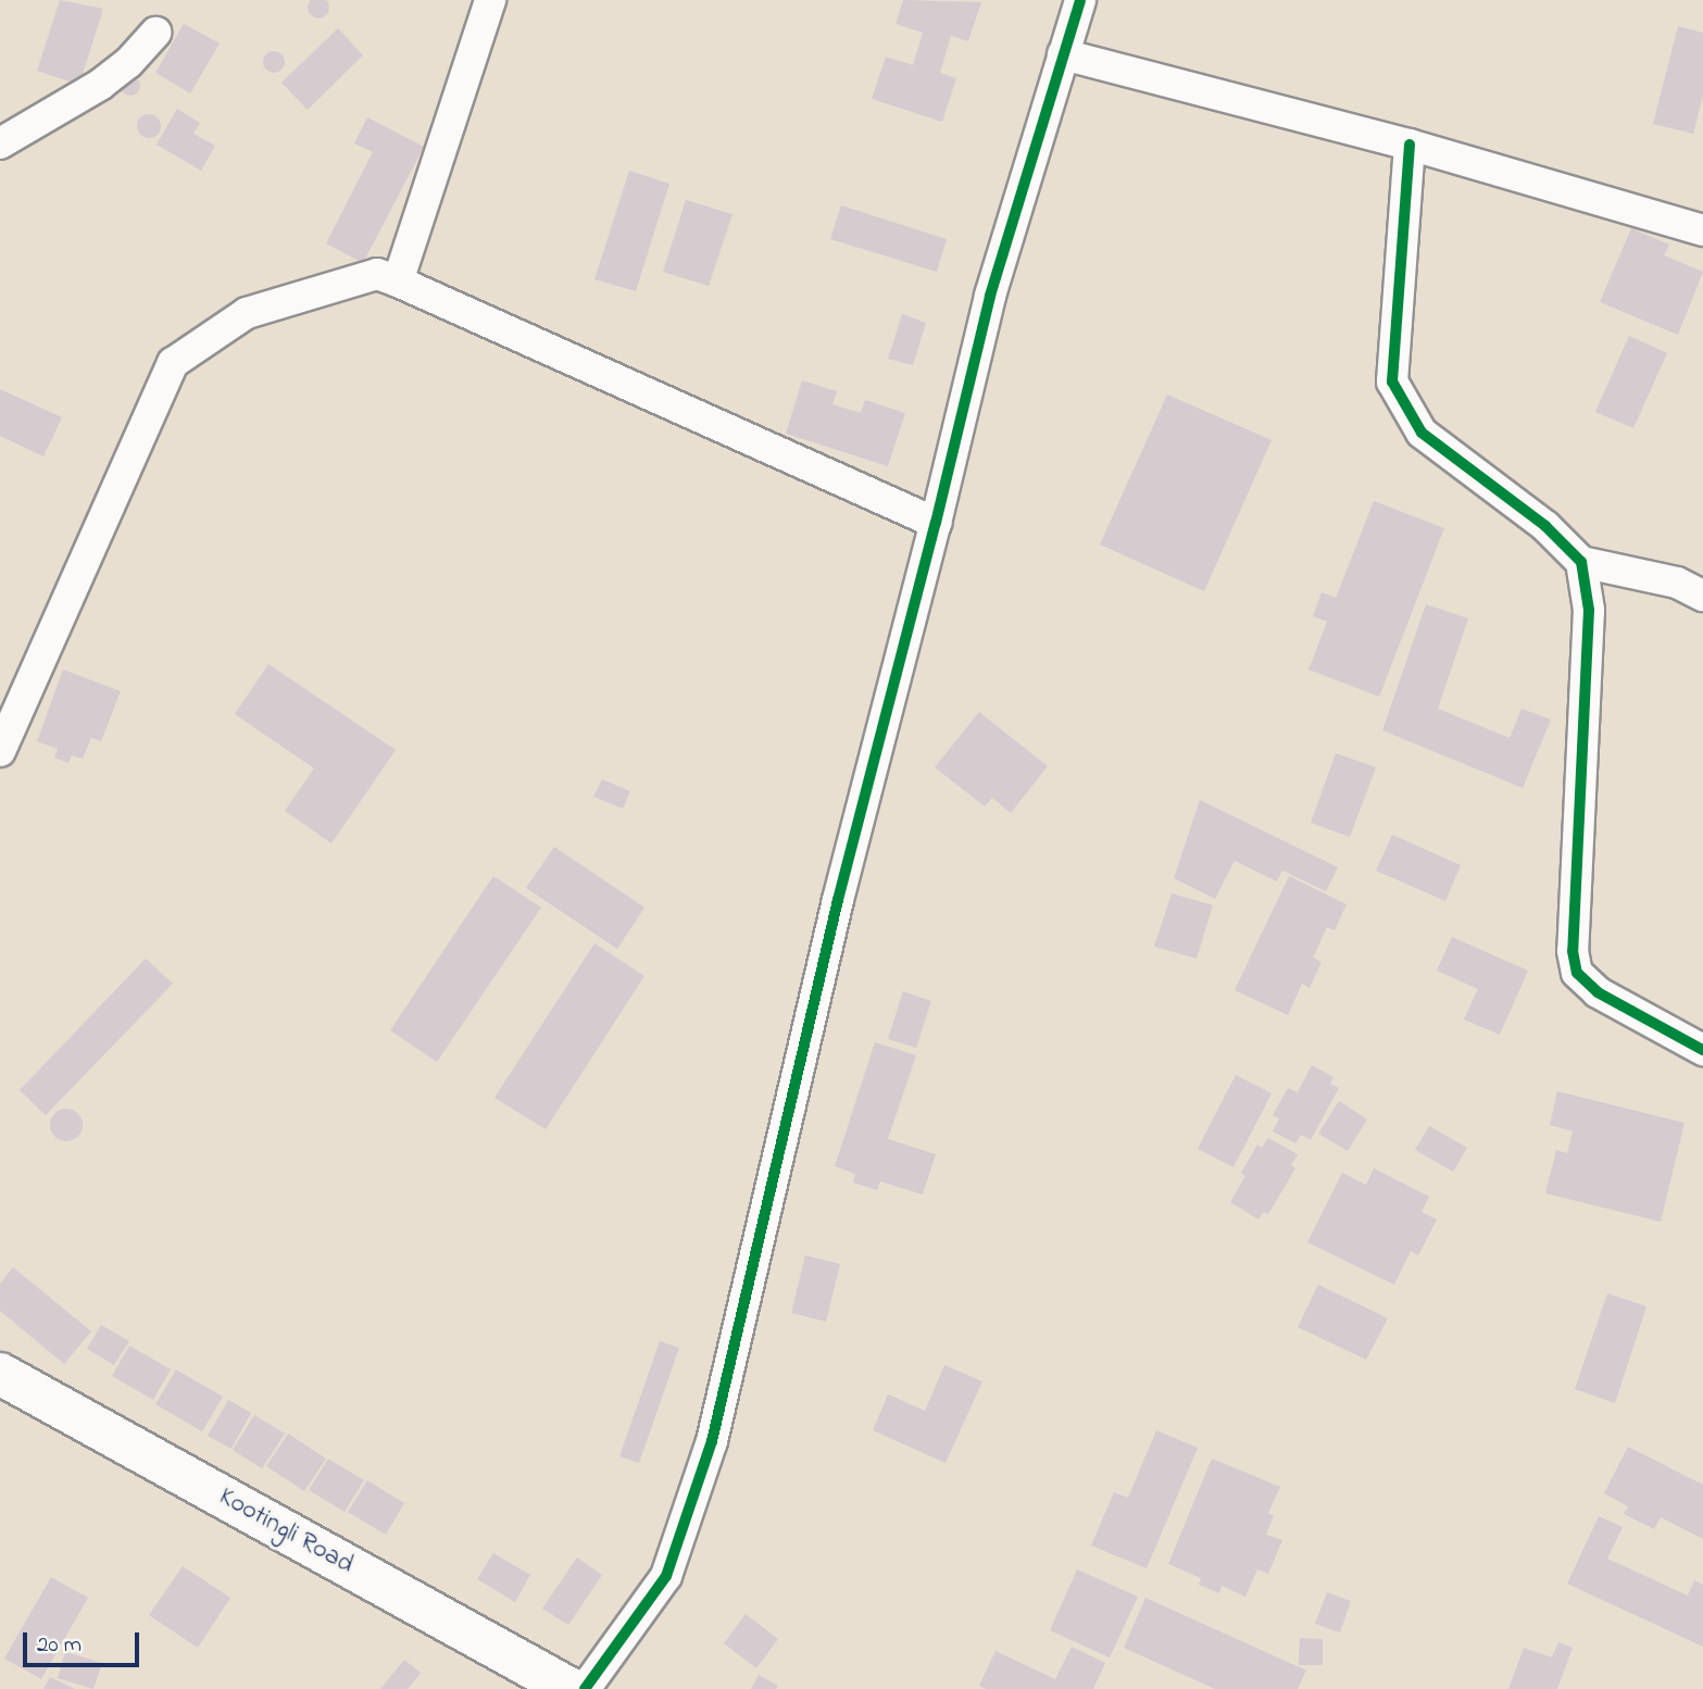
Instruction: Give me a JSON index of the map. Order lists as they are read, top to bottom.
{
  "streets": {
    "street": ["Kootingli Road"]
  },
  "scale_bar": "20 m"
}
